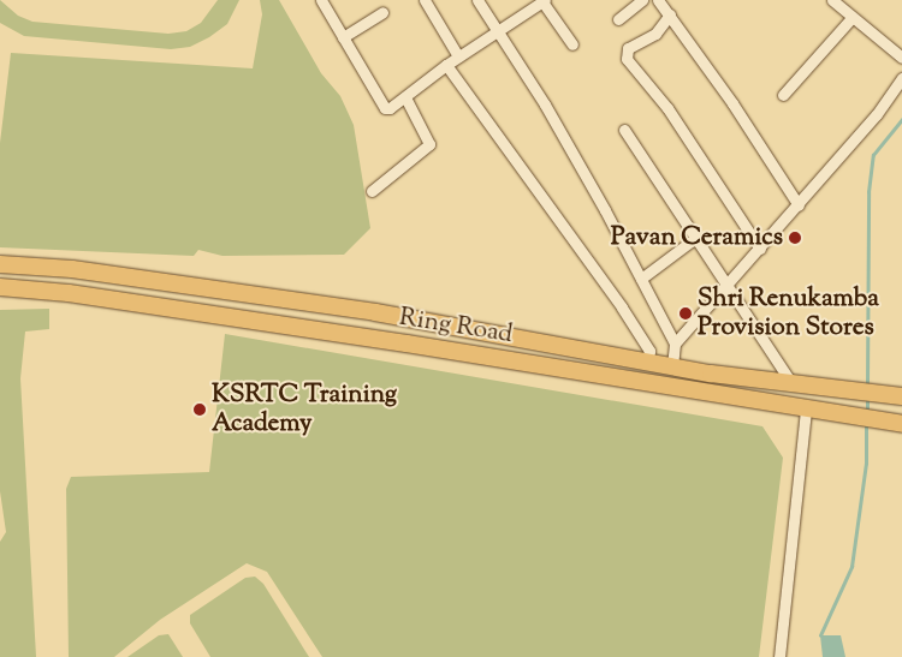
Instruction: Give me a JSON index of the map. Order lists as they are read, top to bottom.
{
  "streets": {
    "main road": ["Ring Road"]
  },
  "places": ["Pavan Ceramics", "Shri Renukamba Provision Stores", "KSRTC Training Academy"]
}
